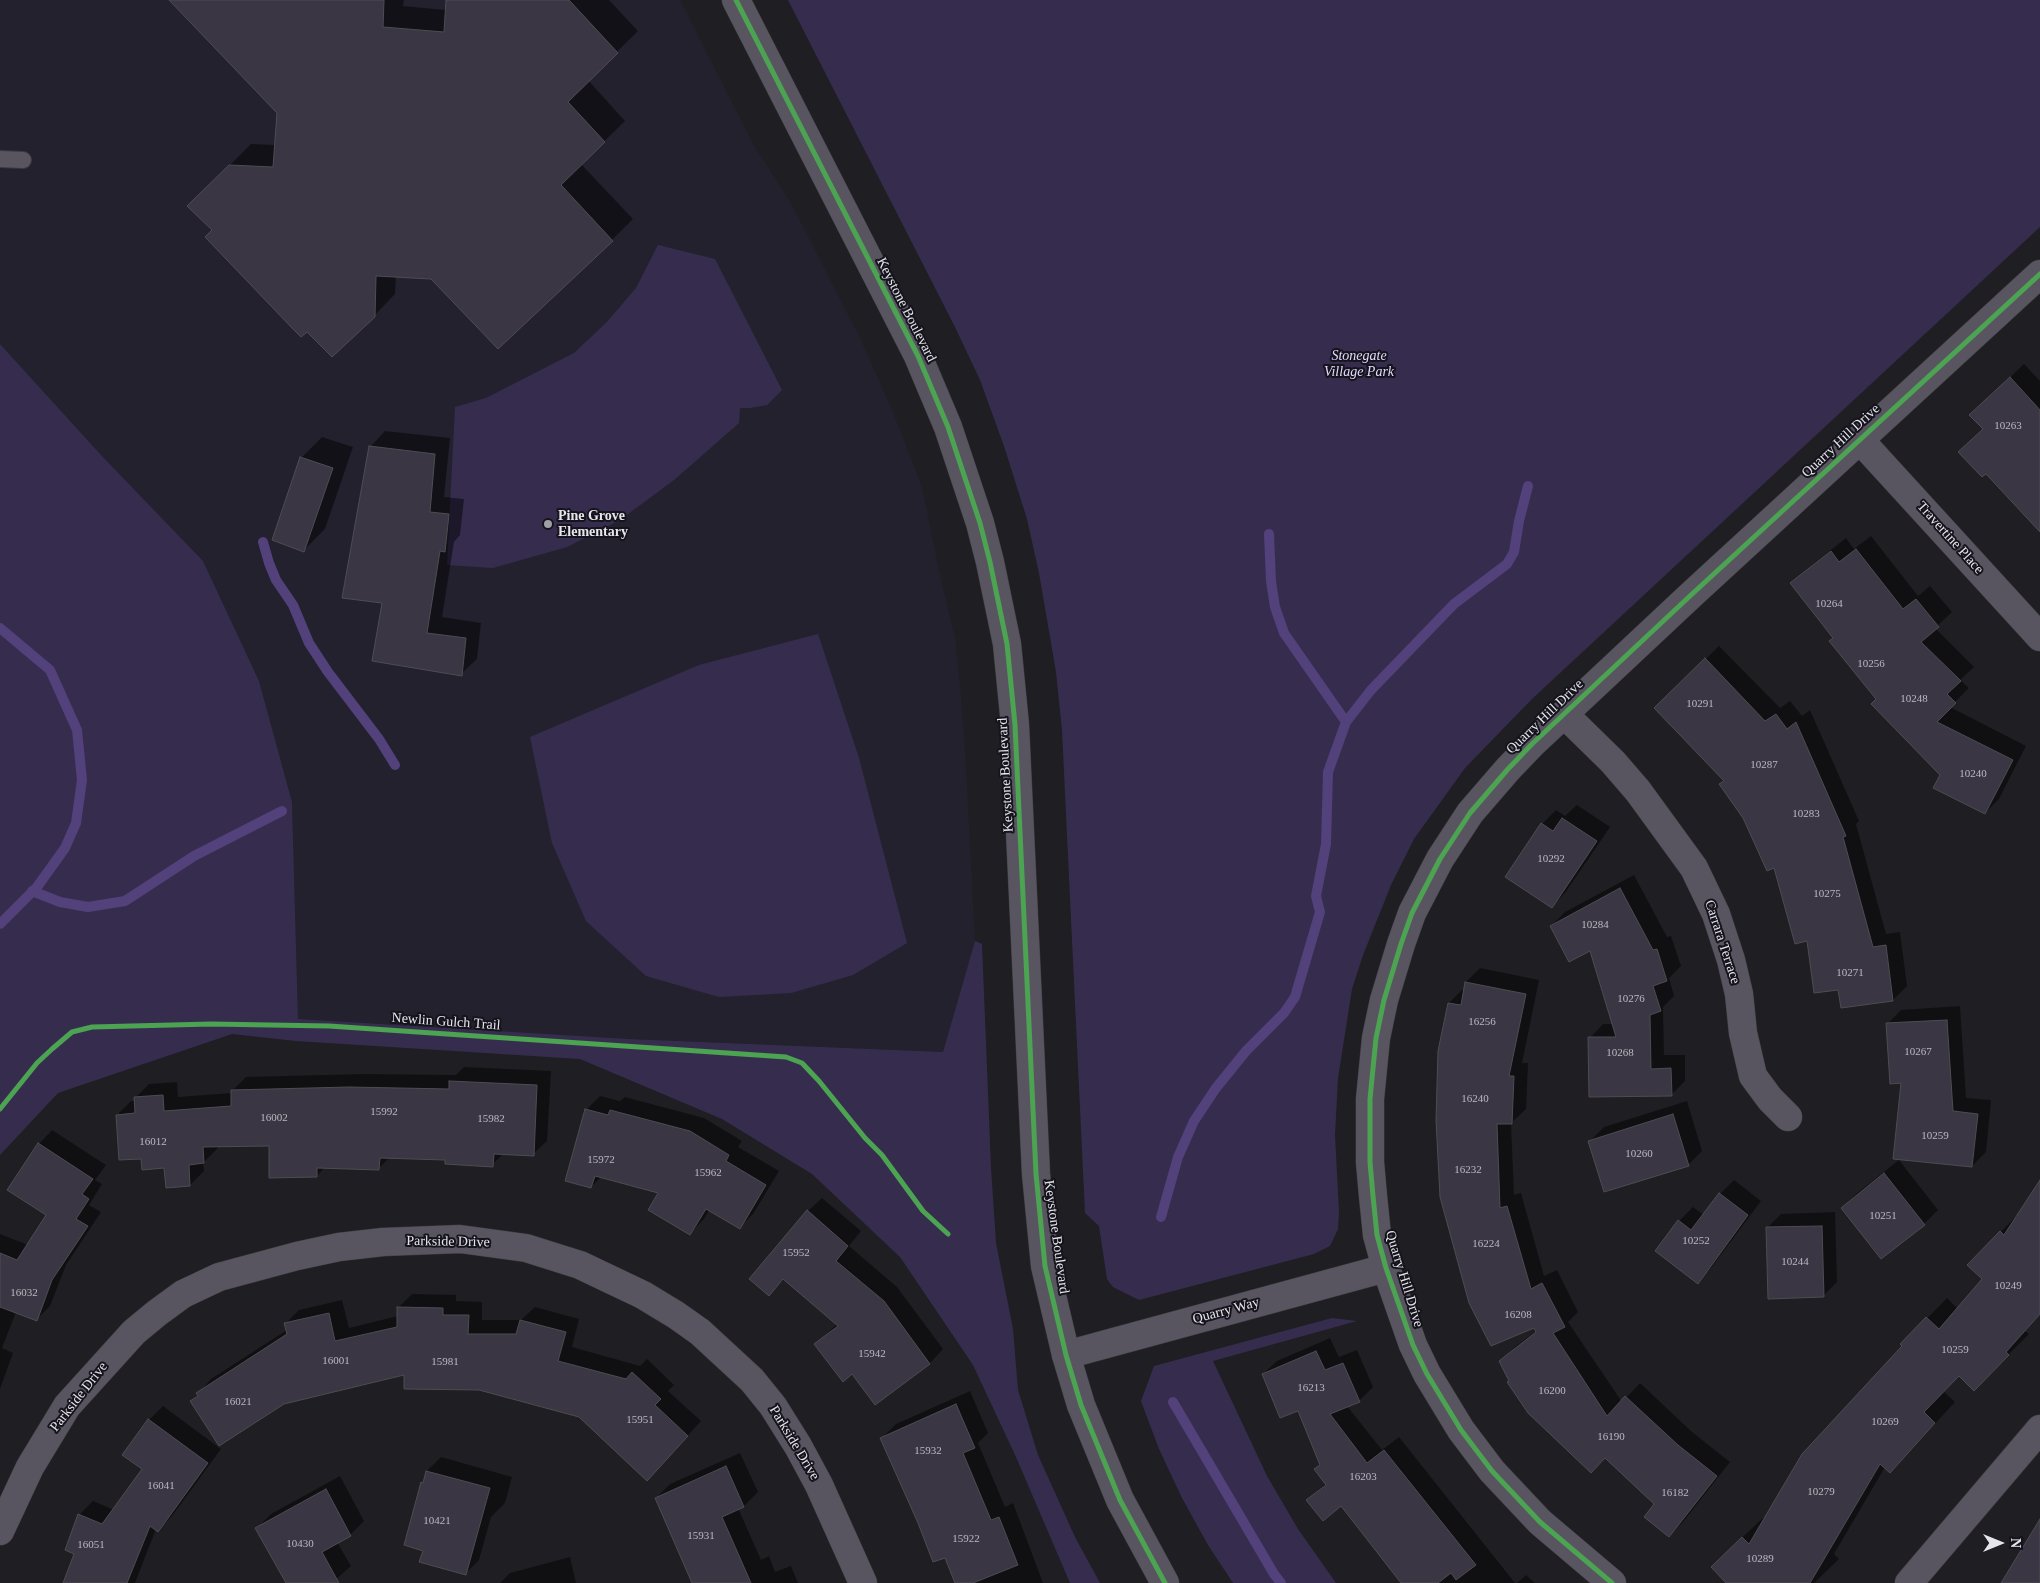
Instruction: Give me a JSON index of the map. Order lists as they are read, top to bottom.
{
  "streets": {
    "street": [
      "Keystone Boulevard",
      "Quarry Hill Drive",
      "Travertine Place",
      "Carrara Terrace",
      "Parkside Drive",
      "Quarry Way"
    ],
    "cycle path": ["Newlin Gulch Trail"]
  },
  "crossings": [
    ["Keystone Boulevard", "Quarry Way"],
    ["Quarry Hill Drive", "Travertine Place"],
    ["Quarry Hill Drive", "Carrara Terrace"],
    ["Quarry Hill Drive", "Quarry Way"]
  ],
  "parks": ["Stonegate Village Park"],
  "places": ["Pine Grove Elementary"],
  "house_numbers": [
    "10263",
    "10264",
    "10256",
    "10248",
    "10291",
    "10287",
    "10240",
    "10283",
    "10292",
    "10275",
    "10284",
    "10271",
    "10276",
    "16256",
    "10267",
    "10268",
    "16240",
    "15992",
    "16002",
    "15982",
    "10259",
    "16012",
    "10260",
    "15972",
    "16232",
    "15962",
    "10251",
    "10252",
    "16224",
    "15952",
    "10244",
    "10249",
    "16032",
    "16208",
    "10259",
    "15942",
    "16001",
    "15981",
    "16213",
    "16200",
    "16021",
    "15951",
    "10269",
    "16190",
    "15932",
    "16203",
    "16041",
    "10279",
    "16182",
    "10421",
    "15931",
    "15922",
    "10430",
    "16051",
    "10289"
  ],
  "north": "right"
}
